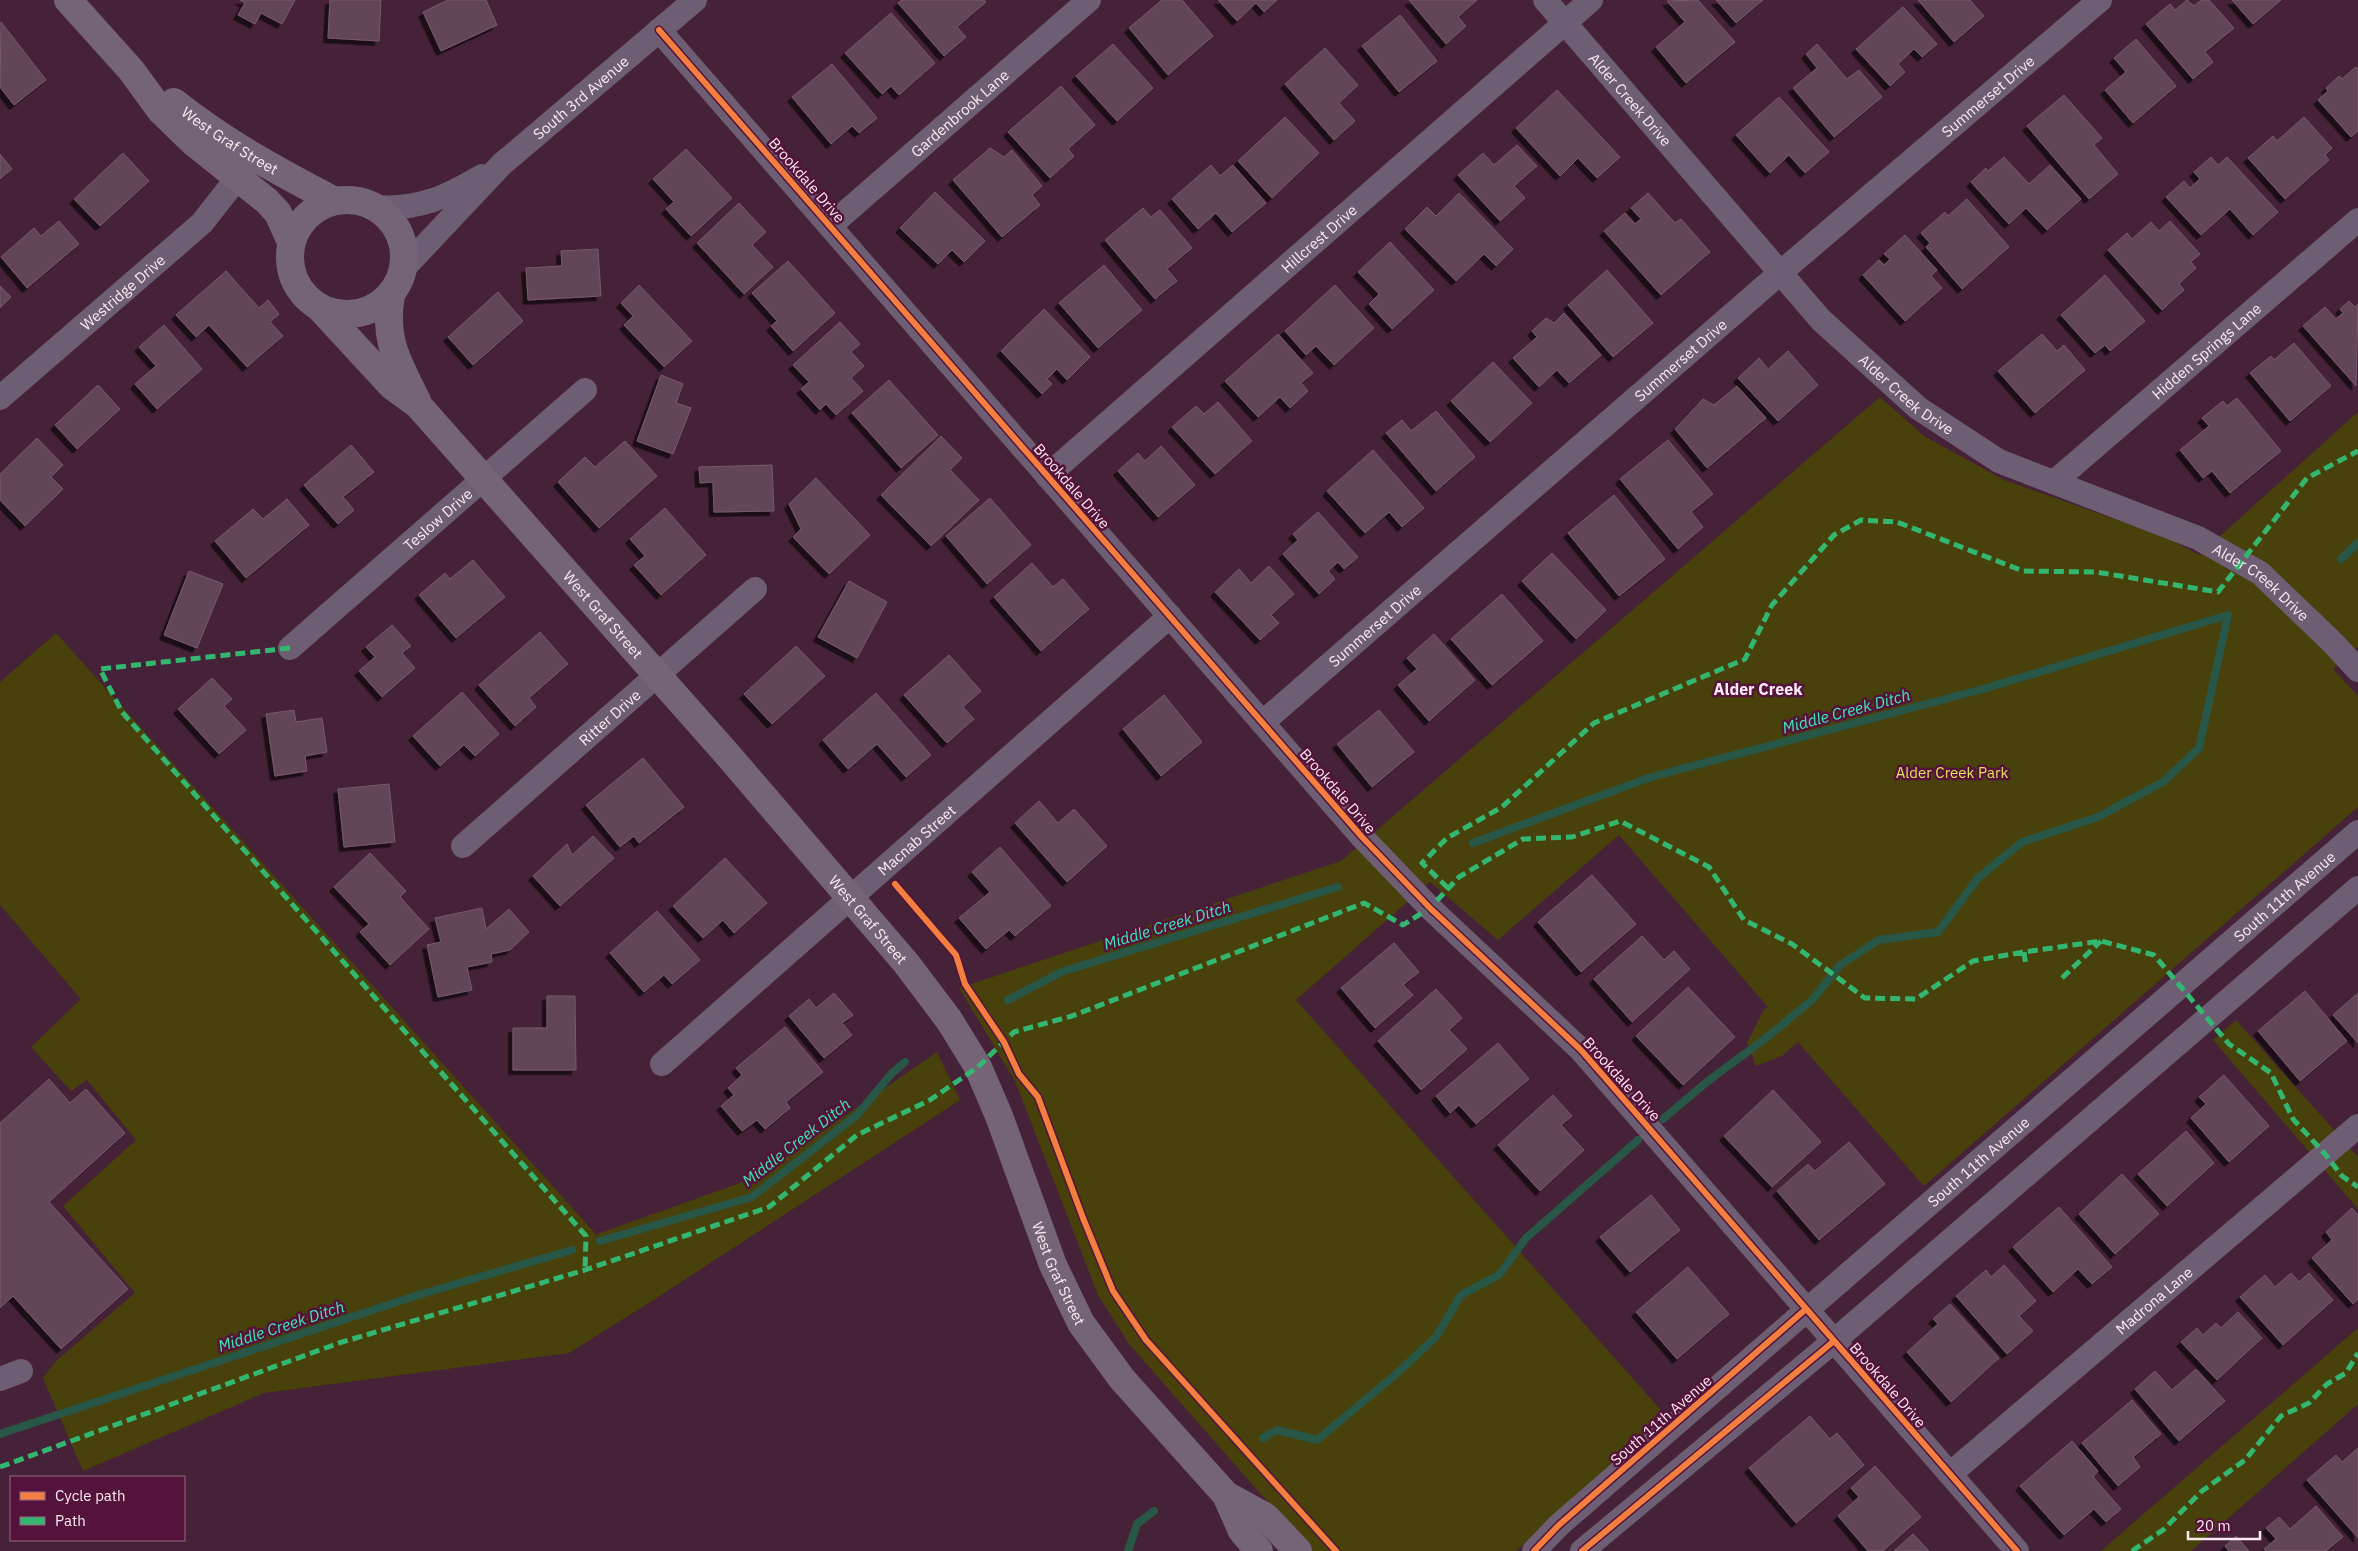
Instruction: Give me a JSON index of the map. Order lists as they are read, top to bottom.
{
  "streets": {
    "main road": ["West Graf Street"],
    "street": [
      "Summerset Drive",
      "South 3rd Avenue",
      "Alder Creek Drive",
      "Gardenbrook Lane",
      "Brookdale Drive",
      "Hillcrest Drive",
      "Westridge Drive",
      "Hidden Springs Lane",
      "Teslow Drive",
      "Ritter Drive",
      "Macnab Street",
      "South 11th Avenue",
      "Madrona Lane"
    ]
  },
  "crossings": [
    ["Summerset Drive", "Alder Creek Drive"],
    ["Summerset Drive", "Brookdale Drive"],
    ["South 3rd Avenue", "West Graf Street"],
    ["South 3rd Avenue", "Brookdale Drive"],
    ["Alder Creek Drive", "Hillcrest Drive"],
    ["Alder Creek Drive", "Hidden Springs Lane"],
    ["Gardenbrook Lane", "Brookdale Drive"],
    ["West Graf Street", "Westridge Drive"],
    ["West Graf Street", "Teslow Drive"],
    ["West Graf Street", "Ritter Drive"],
    ["West Graf Street", "Macnab Street"],
    ["Brookdale Drive", "Hillcrest Drive"],
    ["Brookdale Drive", "Macnab Street"],
    ["Brookdale Drive", "South 11th Avenue"],
    ["Brookdale Drive", "Madrona Lane"]
  ],
  "districts": ["Alder Creek"],
  "water": ["Middle Creek Ditch"],
  "parks": ["Alder Creek Park"],
  "legend": ["Cycle path", "Path"],
  "scale_bar": "20 m"
}
